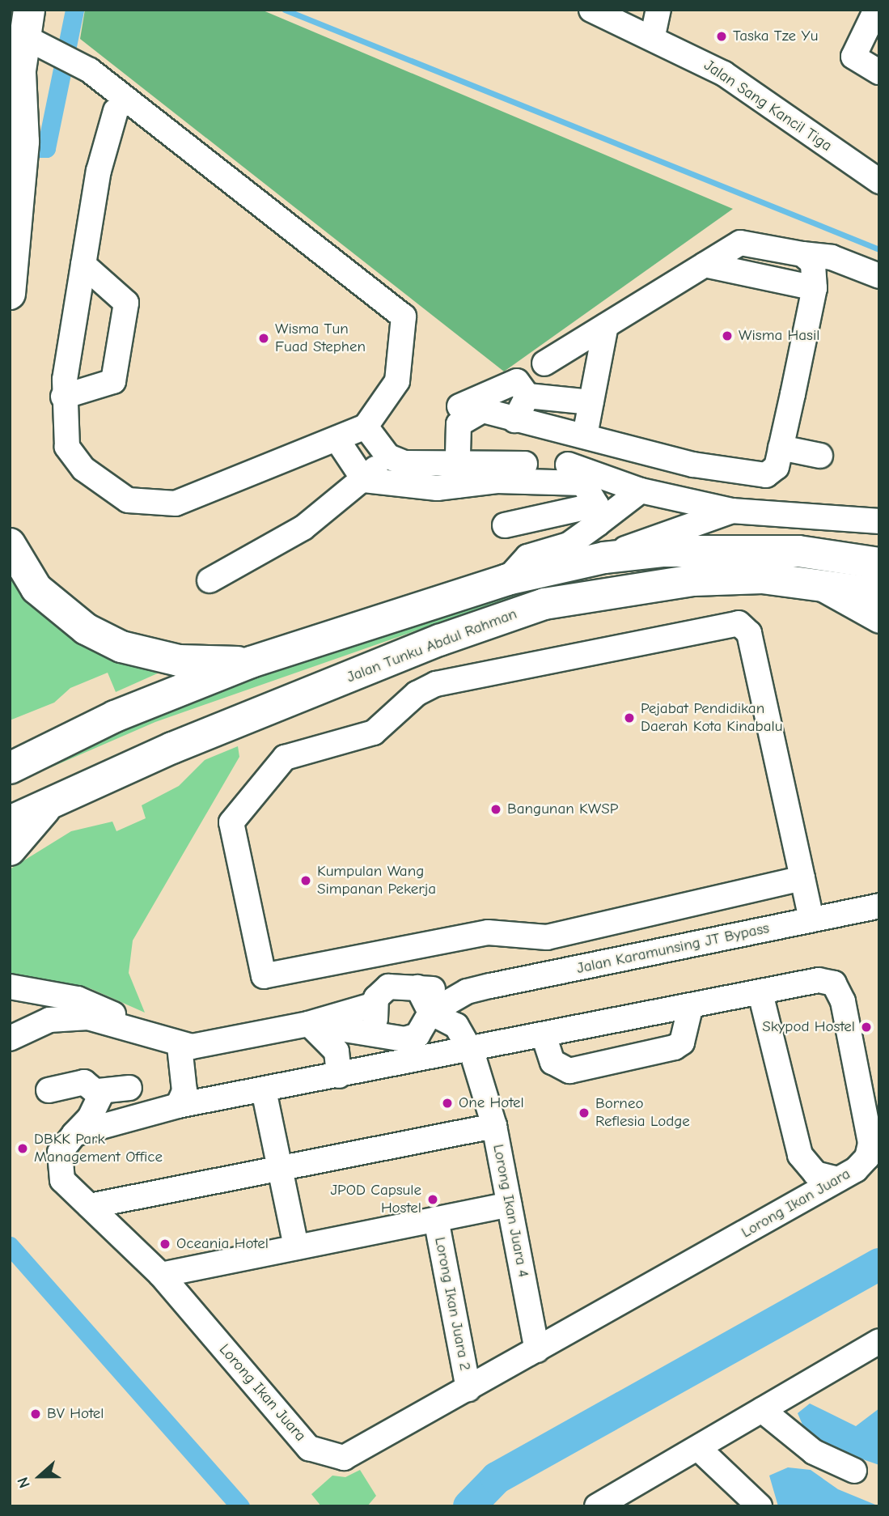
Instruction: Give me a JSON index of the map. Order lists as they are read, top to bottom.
{
  "streets": {
    "main road": ["Jalan Tunku Abdul Rahman"],
    "street": [
      "Jalan Sang Kancil Tiga",
      "Jalan Karamunsing JT Bypass",
      "Lorong Ikan Juara",
      "Lorong Ikan Juara 4",
      "Lorong Ikan Juara 2"
    ]
  },
  "crossings": [
    ["Jalan Karamunsing JT Bypass", "Lorong Ikan Juara 4"],
    ["Lorong Ikan Juara", "Lorong Ikan Juara 4"],
    ["Lorong Ikan Juara", "Lorong Ikan Juara 2"]
  ],
  "places": [
    "Taska Tze Yu",
    "Wisma Hasil",
    "Wisma Tun Fuad Stephen",
    "Pejabat Pendidikan Daerah Kota Kinabalu",
    "Bangunan KWSP",
    "Kumpulan Wang Simpanan Pekerja",
    "Skypod Hostel",
    "One Hotel",
    "Borneo Reflesia Lodge",
    "DBKK Park Management Office",
    "JPOD Capsule Hostel",
    "Oceania Hotel",
    "BV Hotel"
  ],
  "north": "left"
}
